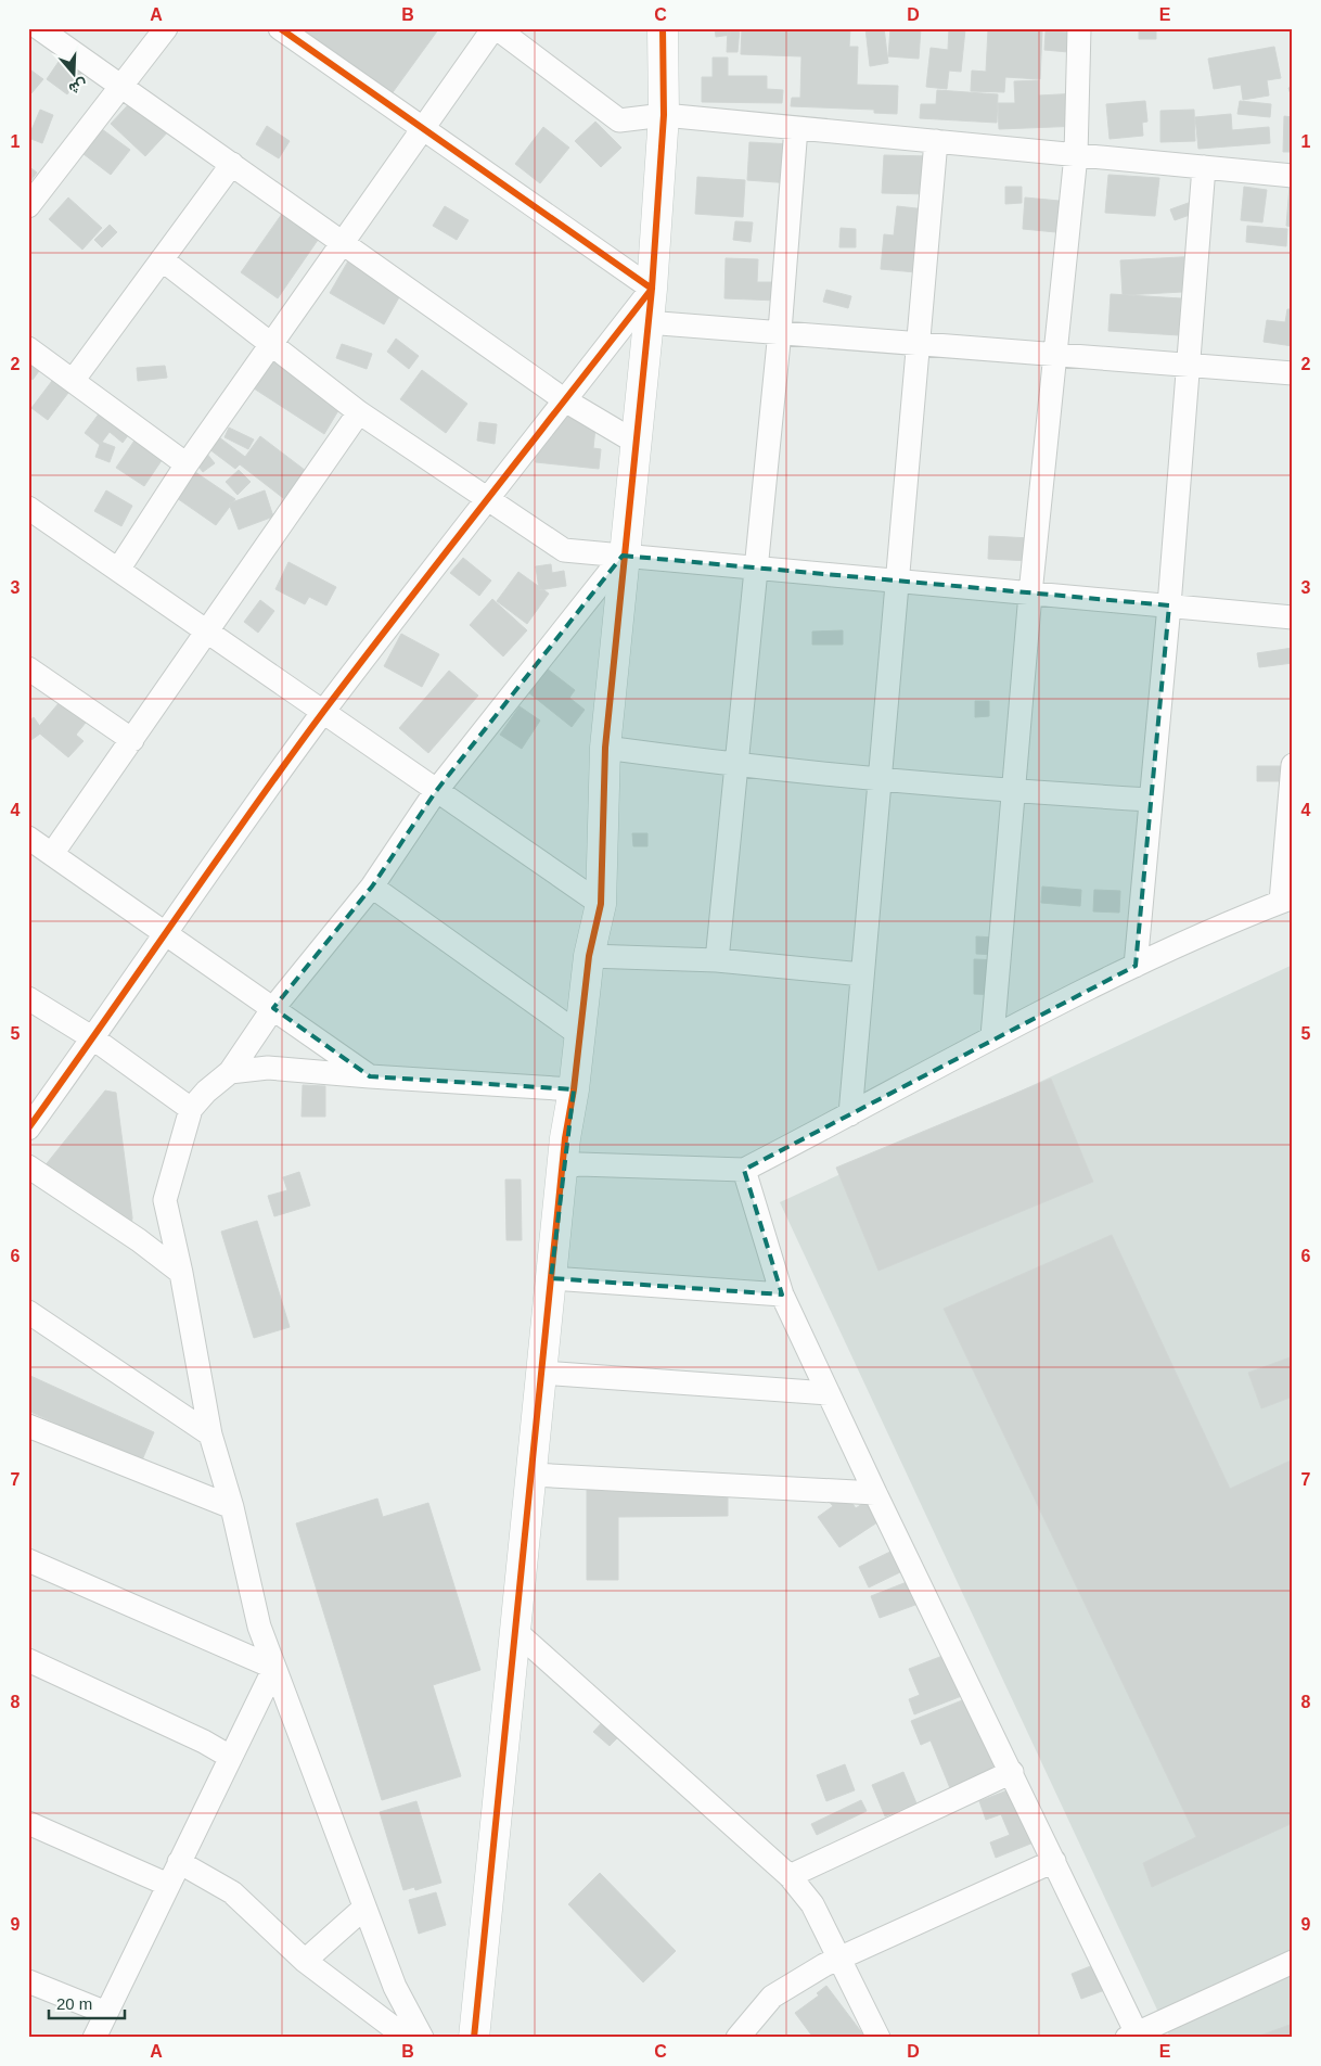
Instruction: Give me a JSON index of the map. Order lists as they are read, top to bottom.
{
  "scale_bar": "20 m",
  "north": "bottom",
  "grid": {
    "columns": [
      "A",
      "B",
      "C",
      "D",
      "E"
    ],
    "rows": [
      "1",
      "2",
      "3",
      "4",
      "5",
      "6",
      "7",
      "8",
      "9"
    ]
  }
}
